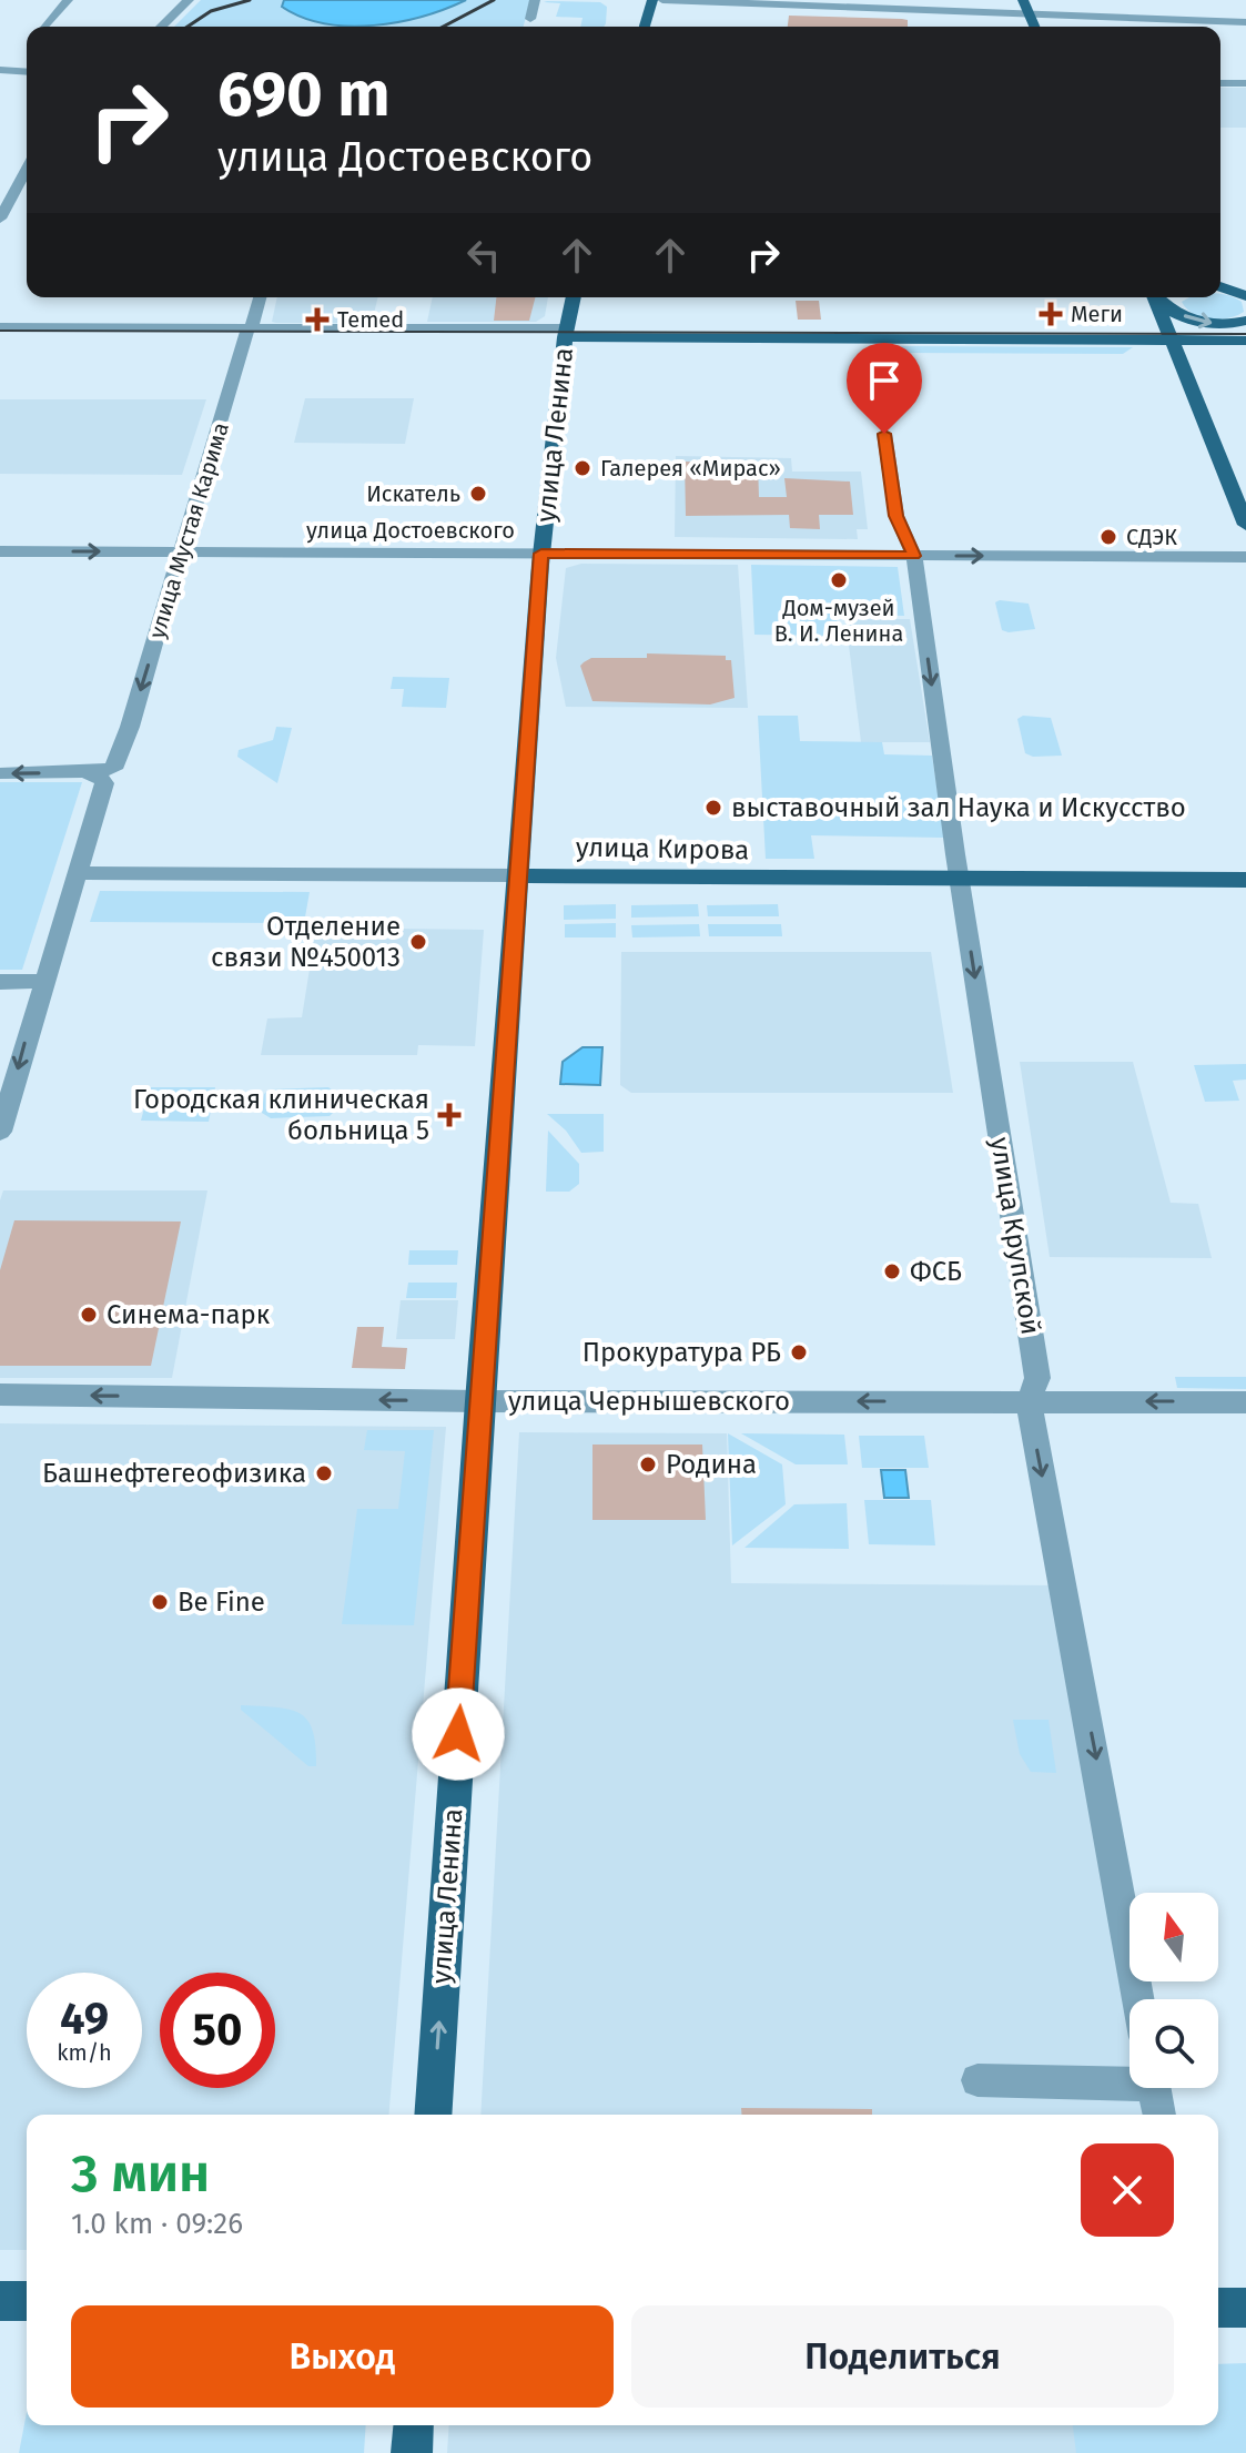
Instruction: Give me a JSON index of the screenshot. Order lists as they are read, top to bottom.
{
  "streets": {
    "main road": ["улица Ленина", "улица Кирова"],
    "street": [
      "улица Мустая Карима",
      "улица Достоевского",
      "улица Крупской",
      "улица Чернышевского"
    ]
  },
  "crossings": [
    ["улица Ленина", "улица Достоевского"],
    ["улица Ленина", "улица Кирова"],
    ["улица Ленина", "улица Чернышевского"],
    ["улица Мустая Карима", "улица Достоевского"],
    ["улица Достоевского", "улица Крупской"],
    ["улица Кирова", "улица Крупской"],
    ["улица Крупской", "улица Чернышевского"]
  ],
  "one_way": [
    "улица Ленина",
    "улица Мустая Карима",
    "улица Крупской",
    "улица Чернышевского"
  ],
  "places": {
    "health": ["Меги", "Temed", "Городская клиническая больница 5"],
    "other": [
      "Галерея «Мирас»",
      "Искатель",
      "СДЭК",
      "Дом-музей В. И. Ленина",
      "выставочный зал Наука и Искусство",
      "Отделение связи №450013",
      "ФСБ",
      "Синема-парк",
      "Прокуратура РБ",
      "Родина",
      "Башнефтегеофизика",
      "Be Fine"
    ]
  },
  "north": "top",
  "page": {
    "turn": ["690 m", "улица Достоевского"],
    "speed": "49 km/h",
    "limit": "50",
    "heading": ["3 мин", "1.0 km · 09:26"],
    "buttons": ["Выход", "Поделиться"]
  }
}
